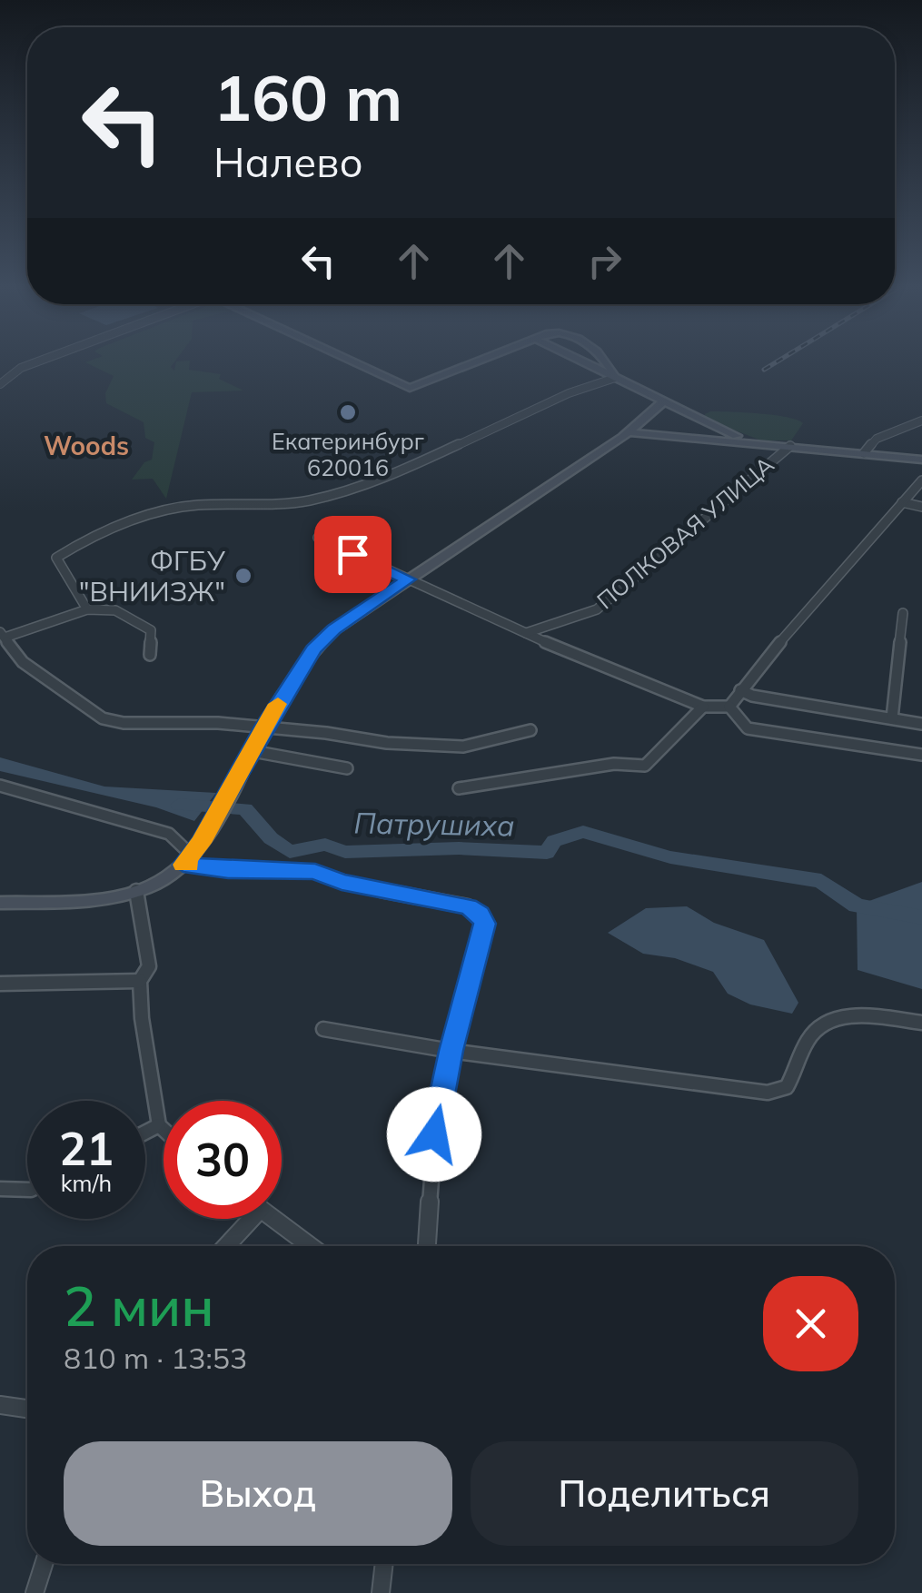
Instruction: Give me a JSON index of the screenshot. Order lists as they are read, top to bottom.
{
  "streets": {
    "street": ["ПОЛКОВАЯ УЛИЦА"]
  },
  "districts": ["Woods"],
  "water": ["Патрушиха"],
  "places": ["Екатеринбург 620016", "ФГБУ \"ВНИИЗЖ\""],
  "page": {
    "turn": ["160 m", "Налево"],
    "speed": "21 km/h",
    "limit": "30",
    "heading": ["2 мин", "810 m · 13:53"],
    "buttons": ["Выход", "Поделиться"]
  }
}
